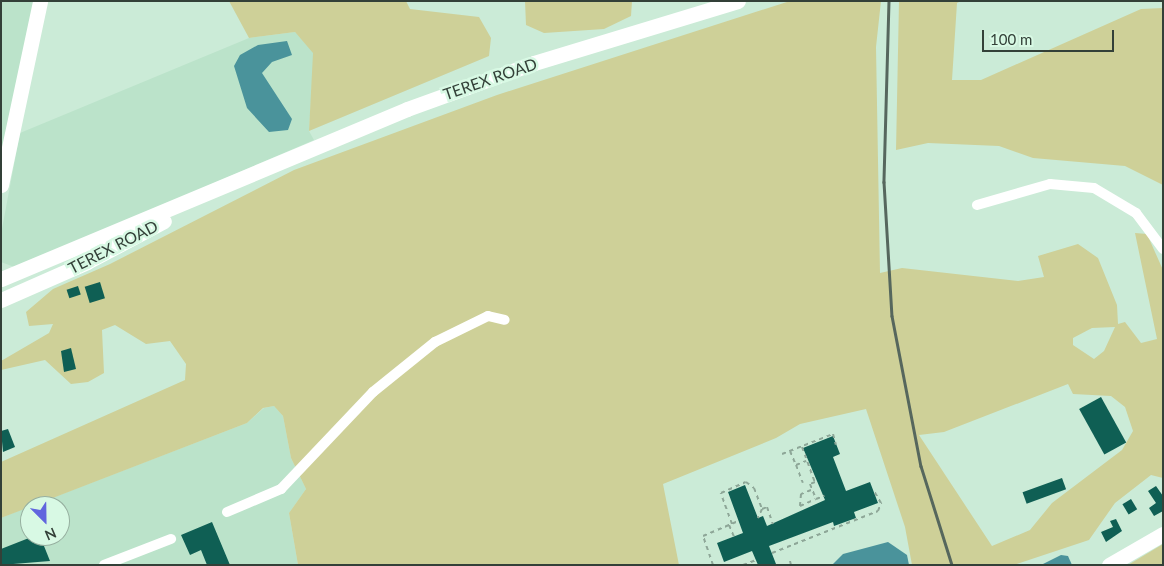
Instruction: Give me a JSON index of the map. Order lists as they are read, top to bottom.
{
  "streets": {
    "main road": ["TEREX ROAD"]
  },
  "scale_bar": "100 m",
  "north": "bottom right"
}
